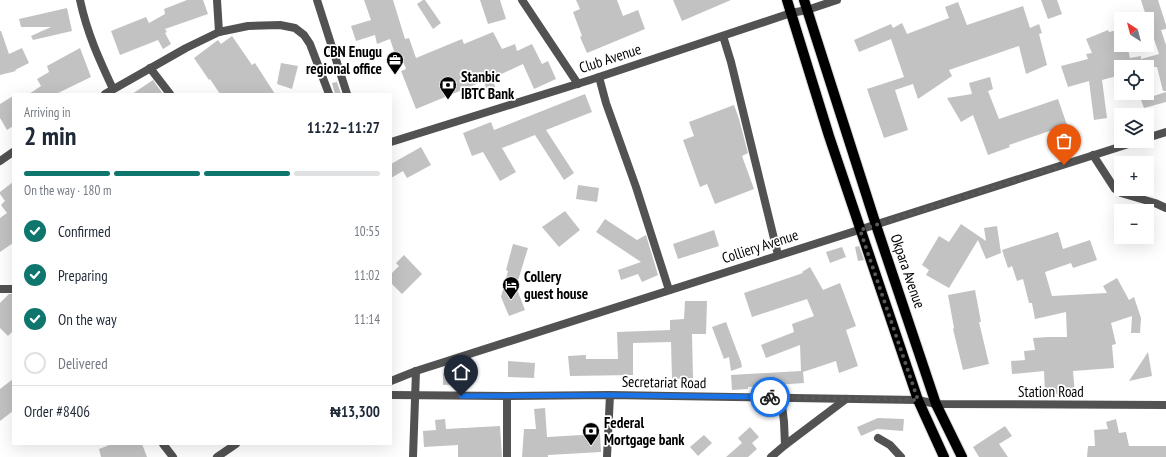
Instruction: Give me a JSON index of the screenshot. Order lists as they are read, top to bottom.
{
  "streets": {
    "main road": ["Okpara Avenue"],
    "street": [
      "Club Avenue",
      "Colliery Avenue",
      "Secretariat Road",
      "Station Road"
    ]
  },
  "crossings": [
    ["Club Avenue", "Okpara Avenue"],
    ["Colliery Avenue", "Okpara Avenue"],
    ["Okpara Avenue", "Secretariat Road"],
    ["Okpara Avenue", "Station Road"],
    ["Secretariat Road", "Station Road"]
  ],
  "places": {
    "office": ["CBN Enugu regional office"],
    "bank": ["Stanbic IBTC Bank", "Federal Mortgage bank"],
    "hotel": ["Collery guest house"]
  },
  "north": "top left",
  "page": {
    "map_buttons": ["+", "−"],
    "heading": ["2 min", "Arriving in", "11:22–11:27"],
    "panel": ["Order #8406", "₦13,300"],
    "bar": "On the way · 180 m",
    "list": [
      ["Confirmed", "10:55"],
      ["Preparing", "11:02"],
      ["On the way", "11:14"],
      "Delivered"
    ]
  }
}
